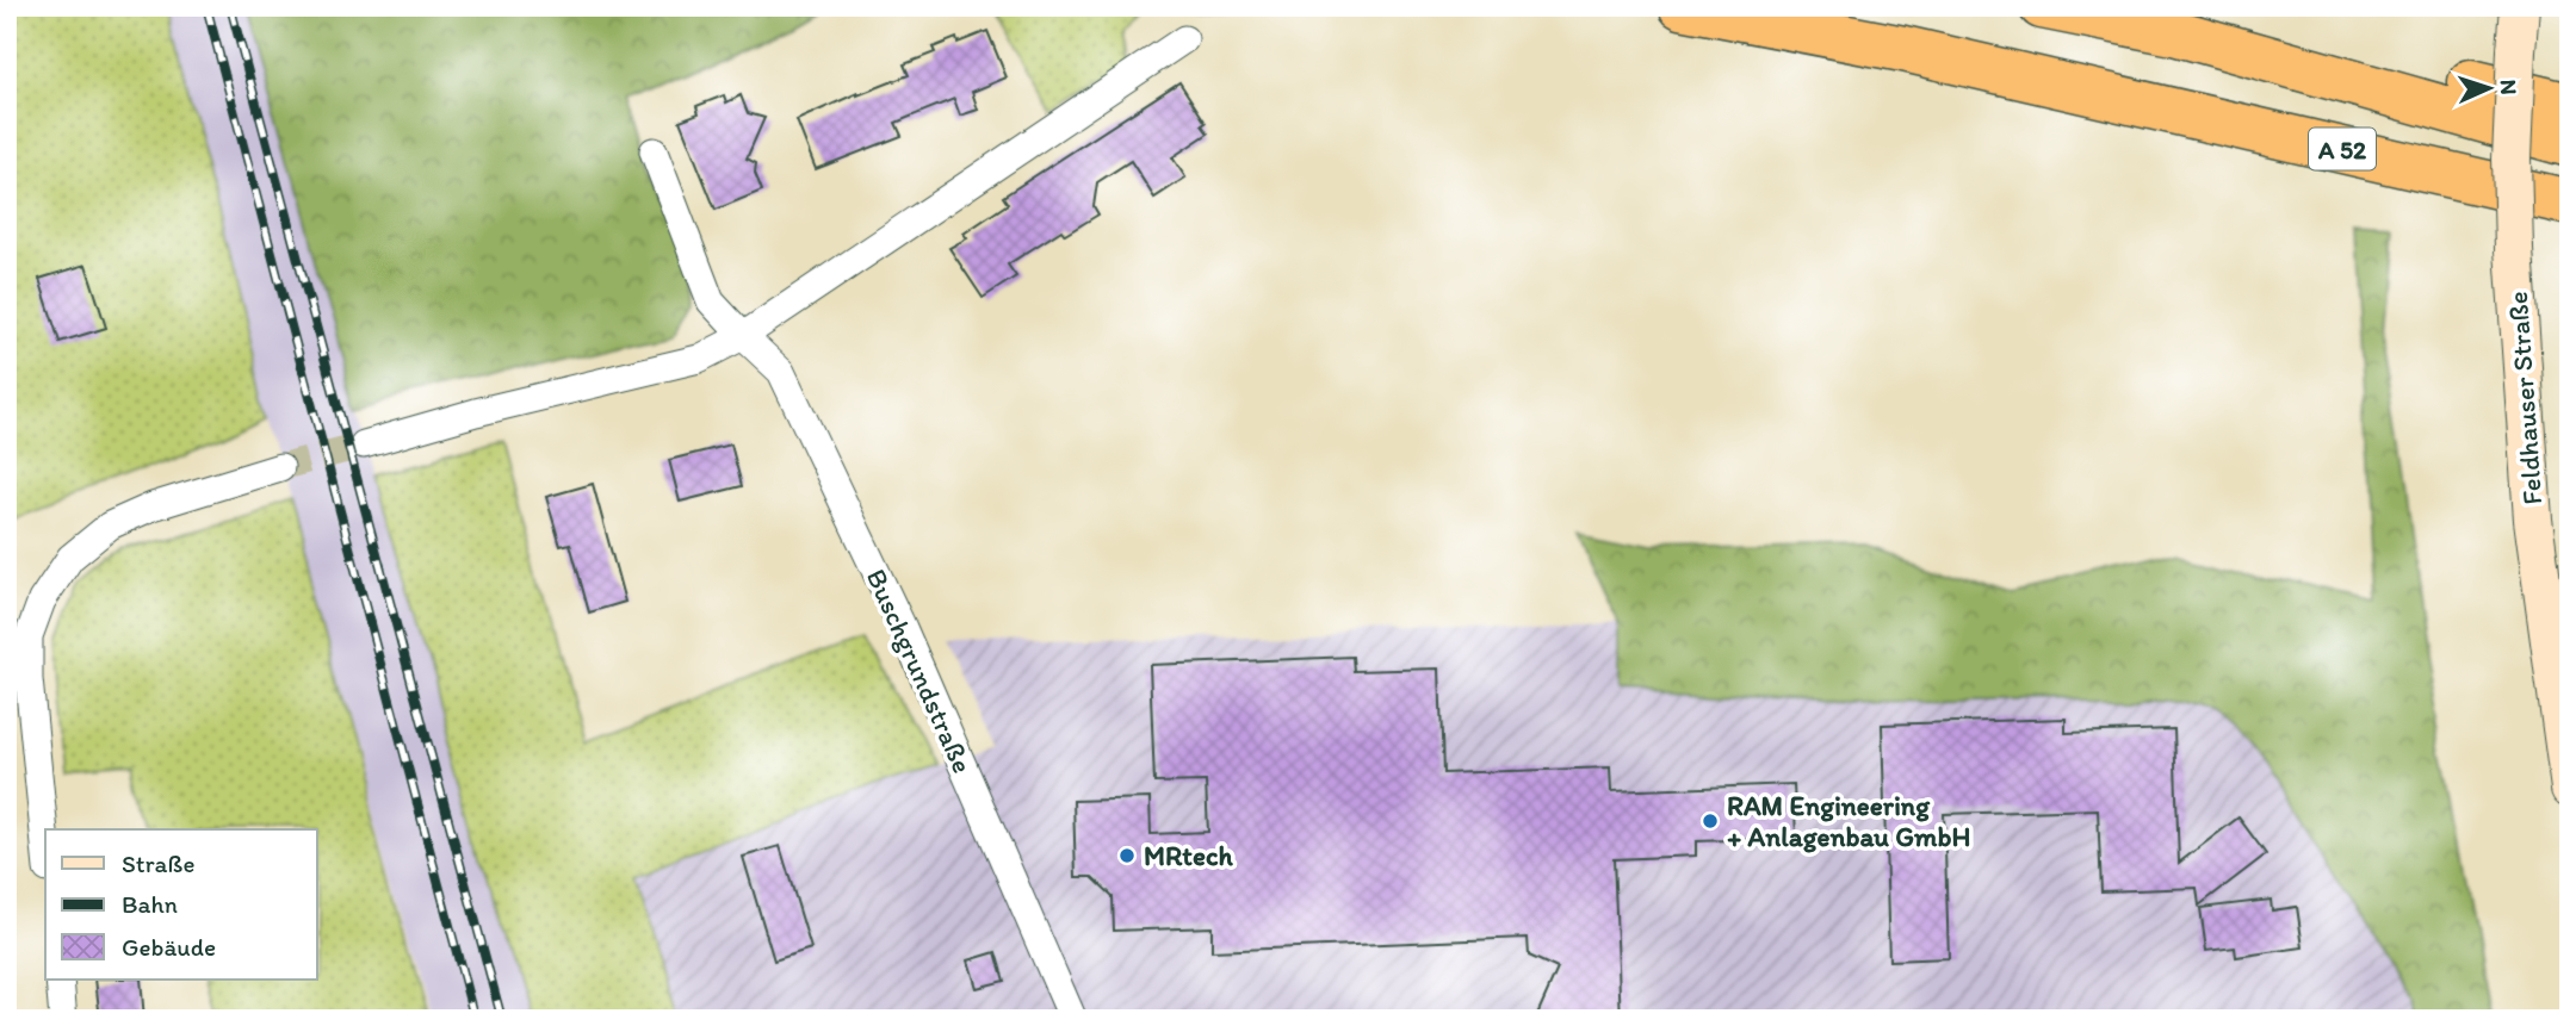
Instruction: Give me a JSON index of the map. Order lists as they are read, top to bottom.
{
  "streets": {
    "highway": ["A 52"],
    "main road": ["Feldhauser Straße"],
    "street": ["Buschgrundstraße"]
  },
  "places": ["RAM Engineering + Anlagenbau GmbH", "MRtech"],
  "legend": ["Straße", "Bahn", "Gebäude"],
  "north": "right"
}
